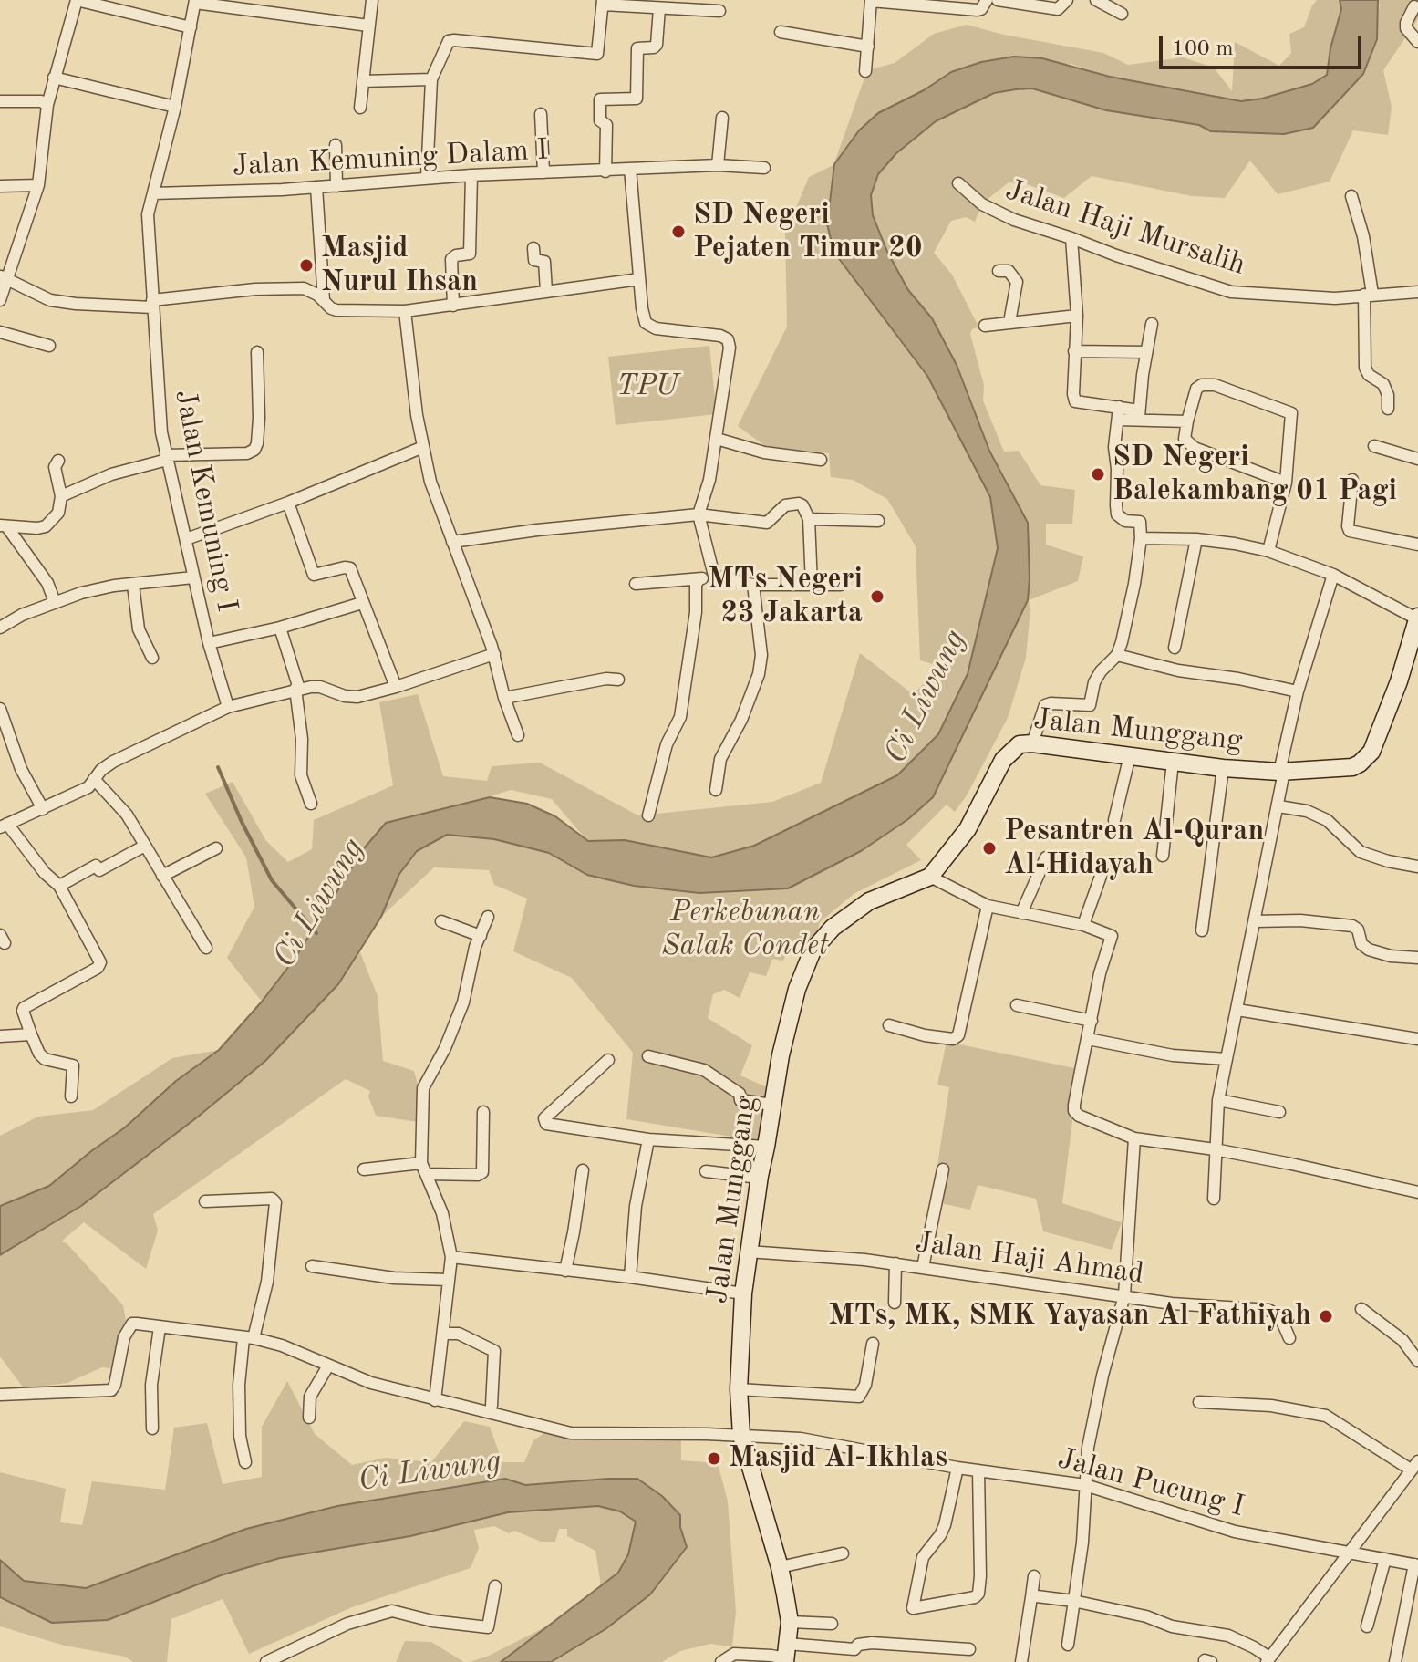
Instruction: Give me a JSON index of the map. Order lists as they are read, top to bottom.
{
  "streets": {
    "street": [
      "Jalan Kemuning Dalam I",
      "Jalan Haji Mursalih",
      "Jalan Kemuning I",
      "Jalan Munggang",
      "Jalan Haji Ahmad",
      "Jalan Pucung I"
    ]
  },
  "crossings": [
    ["Jalan Kemuning Dalam I", "Jalan Kemuning I"],
    ["Jalan Munggang", "Jalan Haji Ahmad"],
    ["Jalan Munggang", "Jalan Pucung I"]
  ],
  "water": ["Ci Liwung"],
  "parks": ["TPU", "Perkebunan Salak Condet"],
  "places": [
    "SD Negeri Pejaten Timur 20",
    "Masjid Nurul Ihsan",
    "SD Negeri Balekambang 01 Pagi",
    "MTs Negeri 23 Jakarta",
    "Pesantren Al-Quran Al-Hidayah",
    "MTs, MK, SMK Yayasan Al Fathiyah",
    "Masjid Al-Ikhlas"
  ],
  "scale_bar": "100 m"
}
